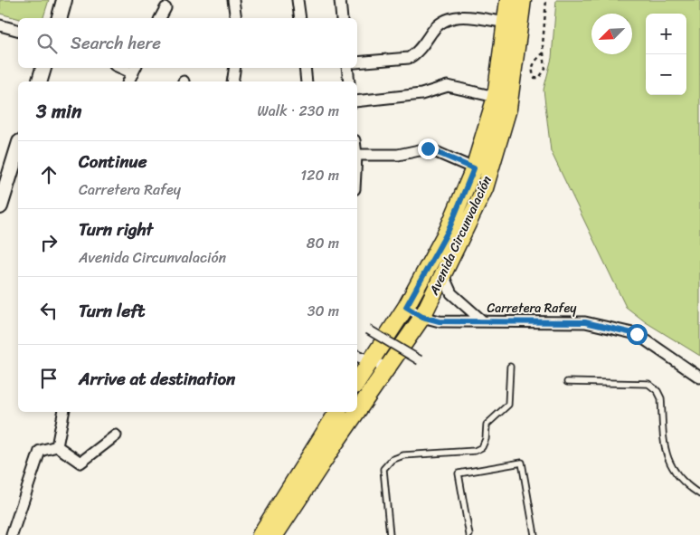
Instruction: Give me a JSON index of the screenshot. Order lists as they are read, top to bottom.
{
  "streets": {
    "main road": ["Avenida Circunvalación"],
    "street": ["Carretera Rafey"]
  },
  "crossings": [
    ["Avenida Circunvalación", "Carretera Rafey"]
  ],
  "north": "bottom left",
  "page": {
    "map_buttons": ["+", "−"],
    "search": "Search here",
    "heading": ["3 min", "Walk · 230 m"],
    "list": [
      ["Continue", "Carretera Rafey", "120 m"],
      ["Turn right", "Avenida Circunvalación", "80 m"],
      ["Turn left", "30 m"],
      "Arrive at destination"
    ]
  }
}
